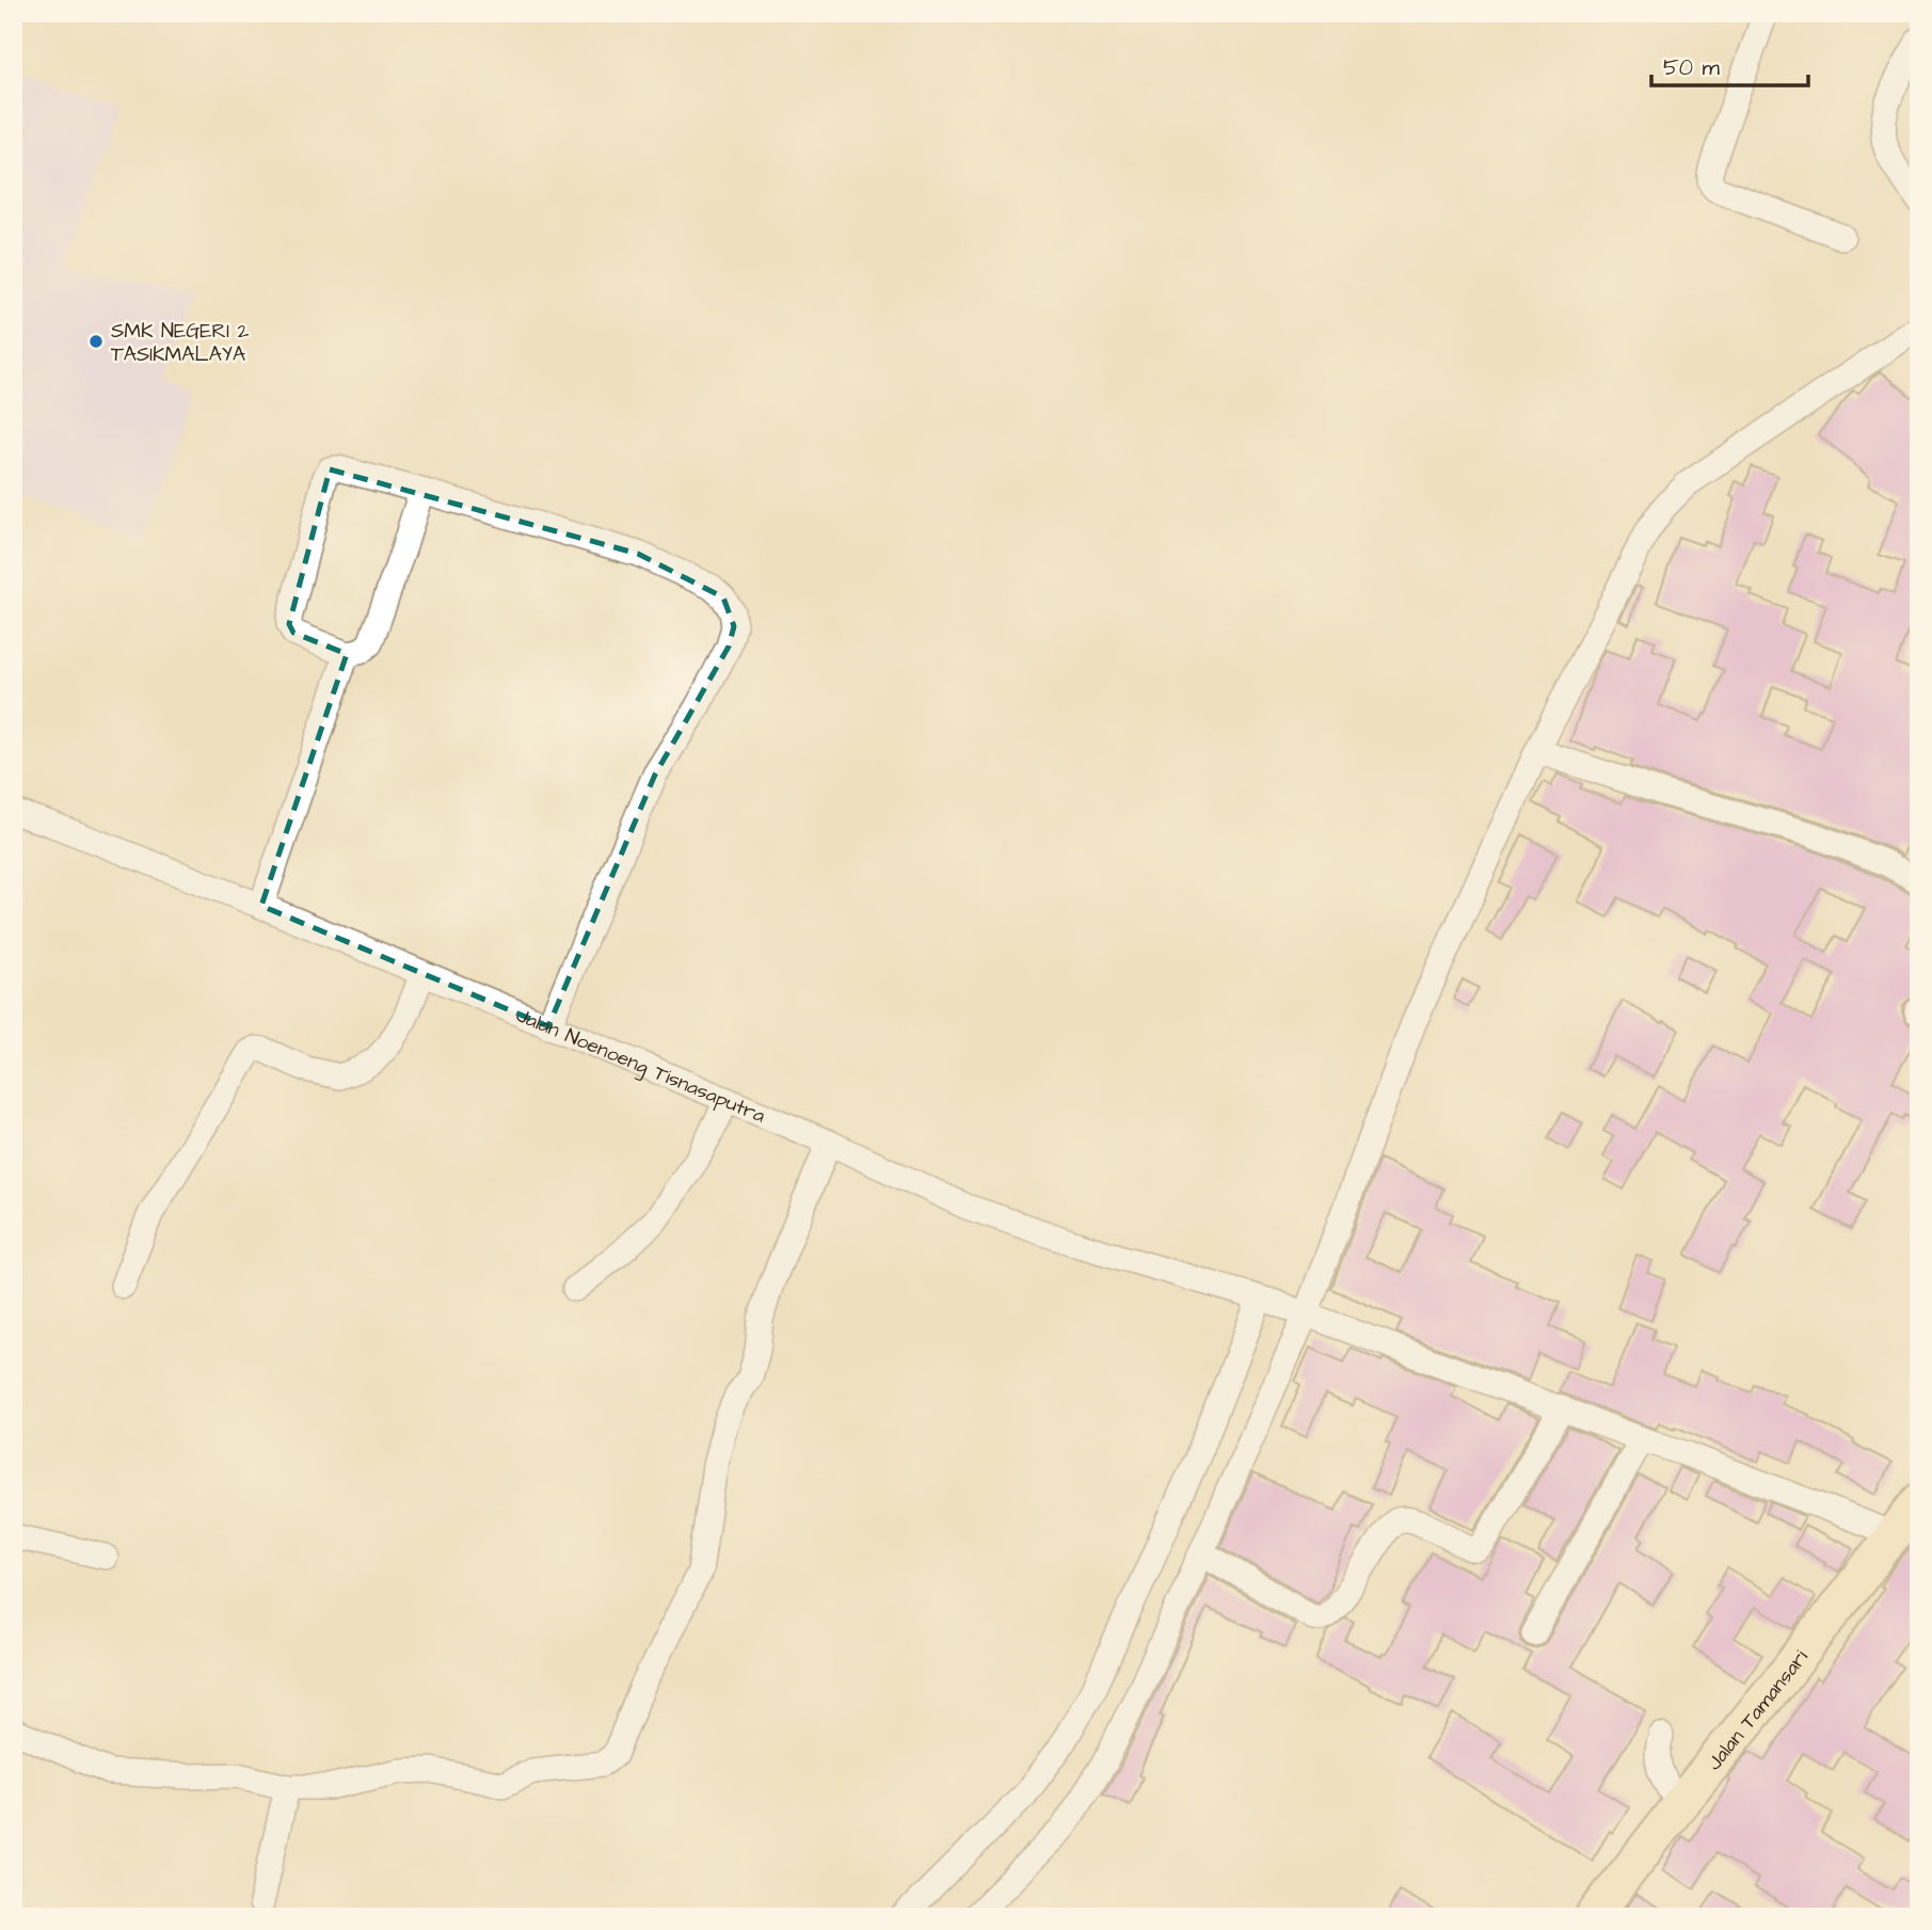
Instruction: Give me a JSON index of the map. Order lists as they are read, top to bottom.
{
  "streets": {
    "main road": ["Jalan Tamansari"],
    "street": ["Jalan Noenoeng Tisnasaputra"]
  },
  "crossings": [
    ["Jalan Noenoeng Tisnasaputra", "Jalan Tamansari"]
  ],
  "places": ["SMK NEGERI 2 TASIKMALAYA"],
  "scale_bar": "50 m"
}
